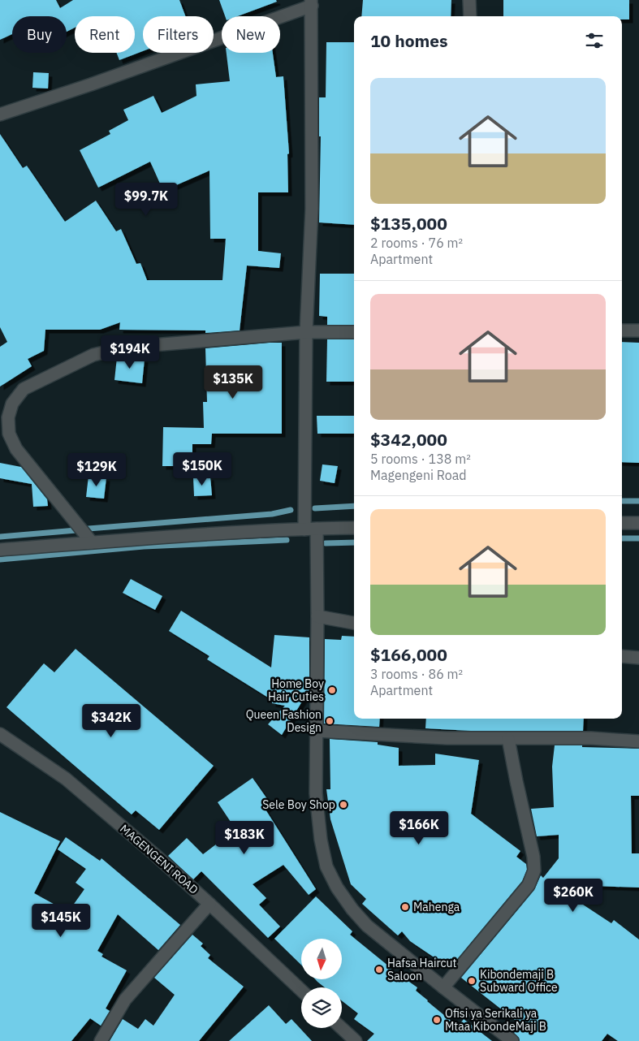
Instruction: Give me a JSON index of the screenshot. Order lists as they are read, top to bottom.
{
  "streets": {
    "street": ["MAGENGENI ROAD"]
  },
  "places": [
    "Home Boy Hair Cuties",
    "Queen Fashion Design",
    "Sele Boy Shop",
    "Mahenga",
    "Hafsa Haircut Saloon",
    "Kibondemaji B Subward Office",
    "Ofisi ya Serikali ya Mtaa KibondeMaji B"
  ],
  "north": "bottom",
  "page": {
    "chip": [
      "Buy",
      "Rent",
      "Filters",
      "New"
    ],
    "heading": "10 homes",
    "list": [
      {
        "name": "$135,000",
        "note": "2 rooms · 76 m² · Apartment"
      },
      {
        "name": "$342,000",
        "note": "5 rooms · 138 m² · Magengeni Road"
      },
      {
        "name": "$166,000",
        "note": "3 rooms · 86 m² · Apartment"
      }
    ],
    "price": [
      "$99.7K",
      "$194K",
      "$135K",
      "$150K",
      "$129K",
      "$342K",
      "$166K",
      "$183K",
      "$260K",
      "$145K"
    ]
  }
}
